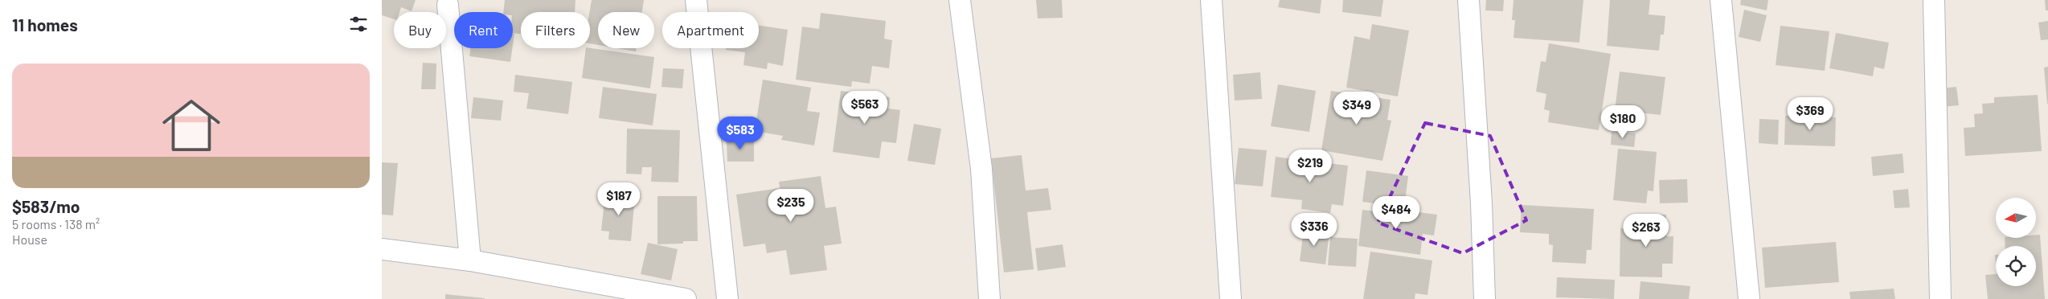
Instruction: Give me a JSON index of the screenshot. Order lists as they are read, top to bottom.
{
  "north": "left",
  "page": {
    "heading": "11 homes",
    "chip": [
      "Buy",
      "Rent",
      "Filters",
      "New",
      "Apartment"
    ],
    "list": [
      {
        "name": "$583/mo",
        "note": "5 rooms · 138 m² · House"
      }
    ],
    "price": [
      "$563",
      "$349",
      "$369",
      "$180",
      "$583",
      "$219",
      "$187",
      "$235",
      "$484",
      "$336",
      "$263"
    ]
  }
}
